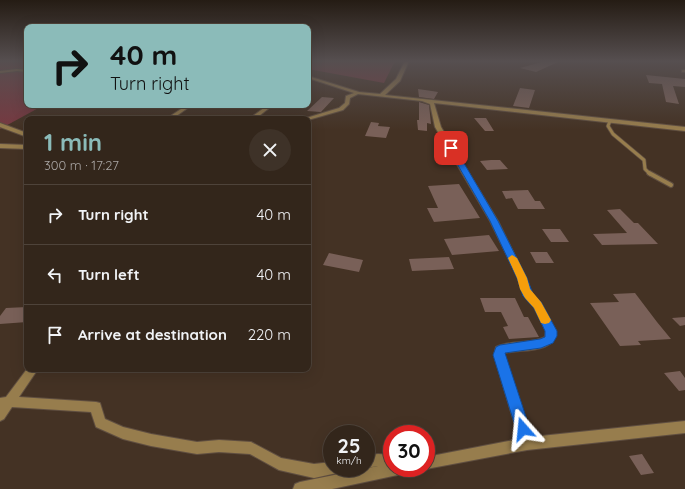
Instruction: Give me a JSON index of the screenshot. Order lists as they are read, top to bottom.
{
  "page": {
    "turn": ["40 m", "Turn right"],
    "heading": ["1 min", "300 m · 17:27"],
    "list": [
      {
        "name": "Turn right",
        "value": "40 m"
      },
      {
        "name": "Turn left",
        "value": "40 m"
      },
      {
        "name": "Arrive at destination",
        "value": "220 m"
      }
    ],
    "speed": "25 km/h",
    "limit": "30"
  }
}
